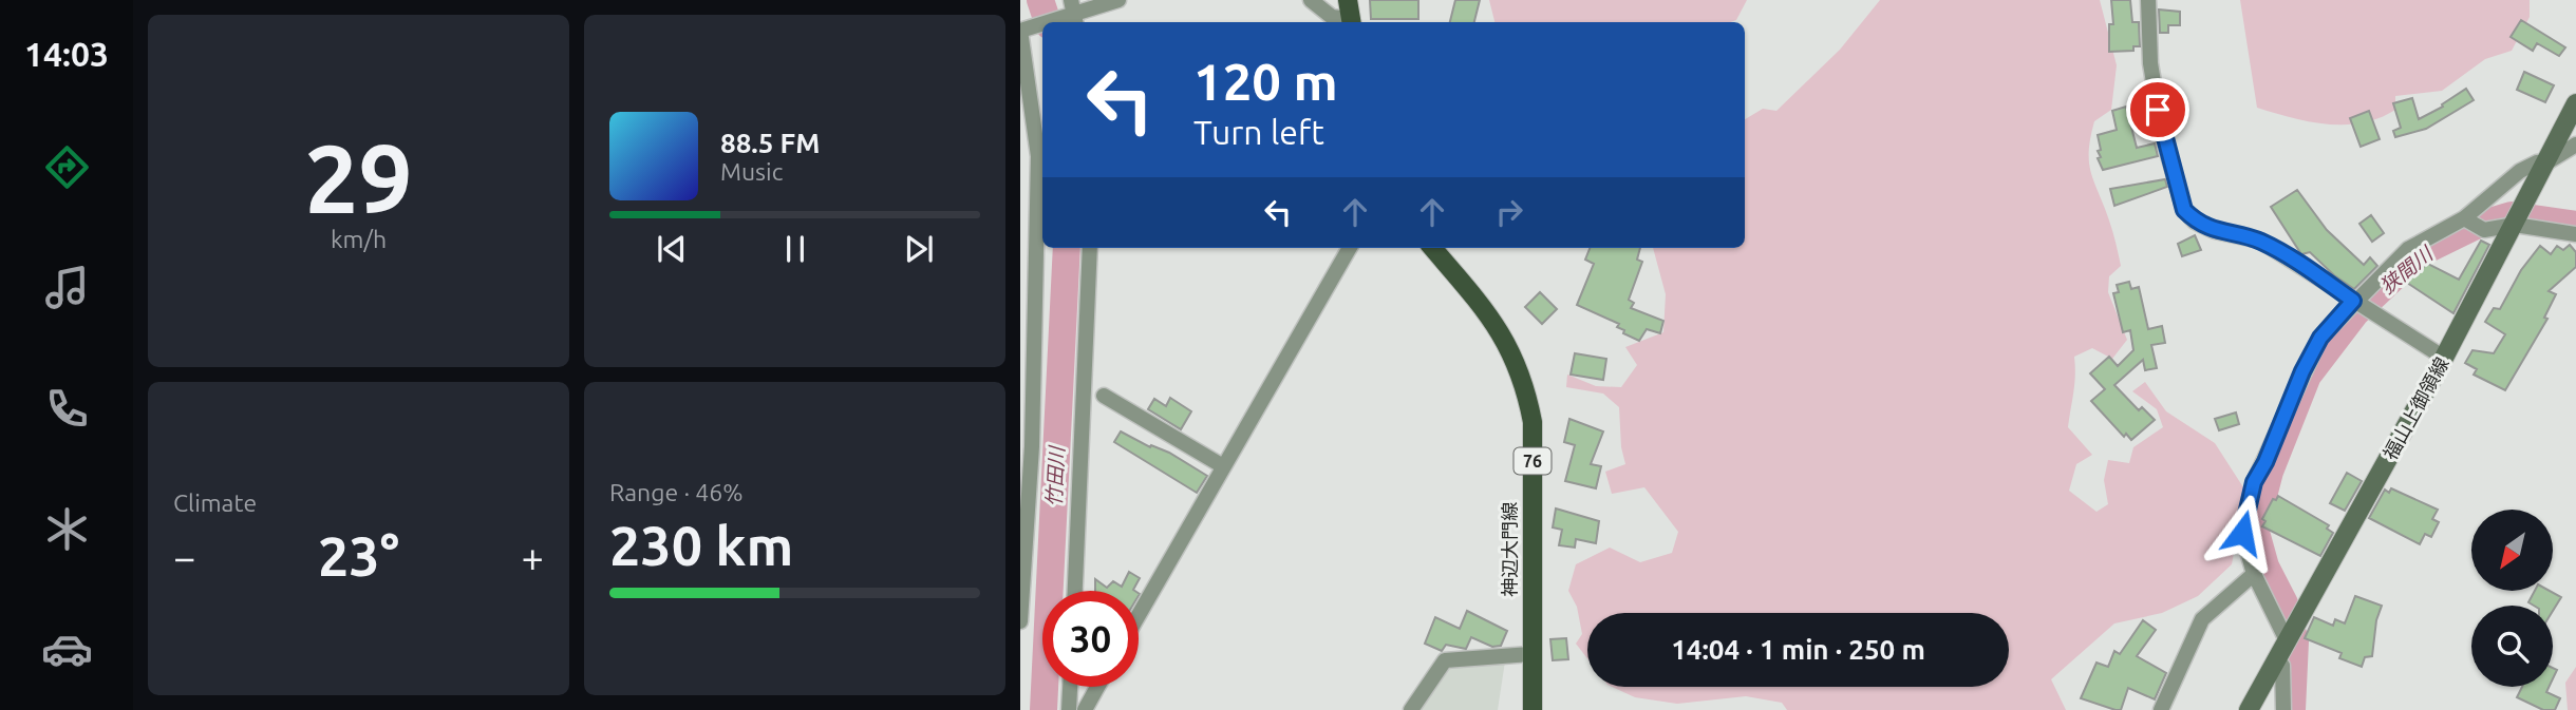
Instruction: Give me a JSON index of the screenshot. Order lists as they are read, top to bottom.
{
  "streets": {
    "main road": ["福山上御領線", "76", "神辺大門線"]
  },
  "water": ["狭間川", "竹田川"],
  "north": "bottom left",
  "page": {
    "tabs": "14:03",
    "tile": [
      ["29", "km/h"],
      "Climate",
      ["Range · 46%", "230 km"]
    ],
    "turn": ["120 m", "Turn left"],
    "song": ["88.5 FM", "Music"],
    "heat": ["−", "23°", "+"],
    "limit": "30",
    "trip": "14:04 · 1 min · 250 m"
  }
}
